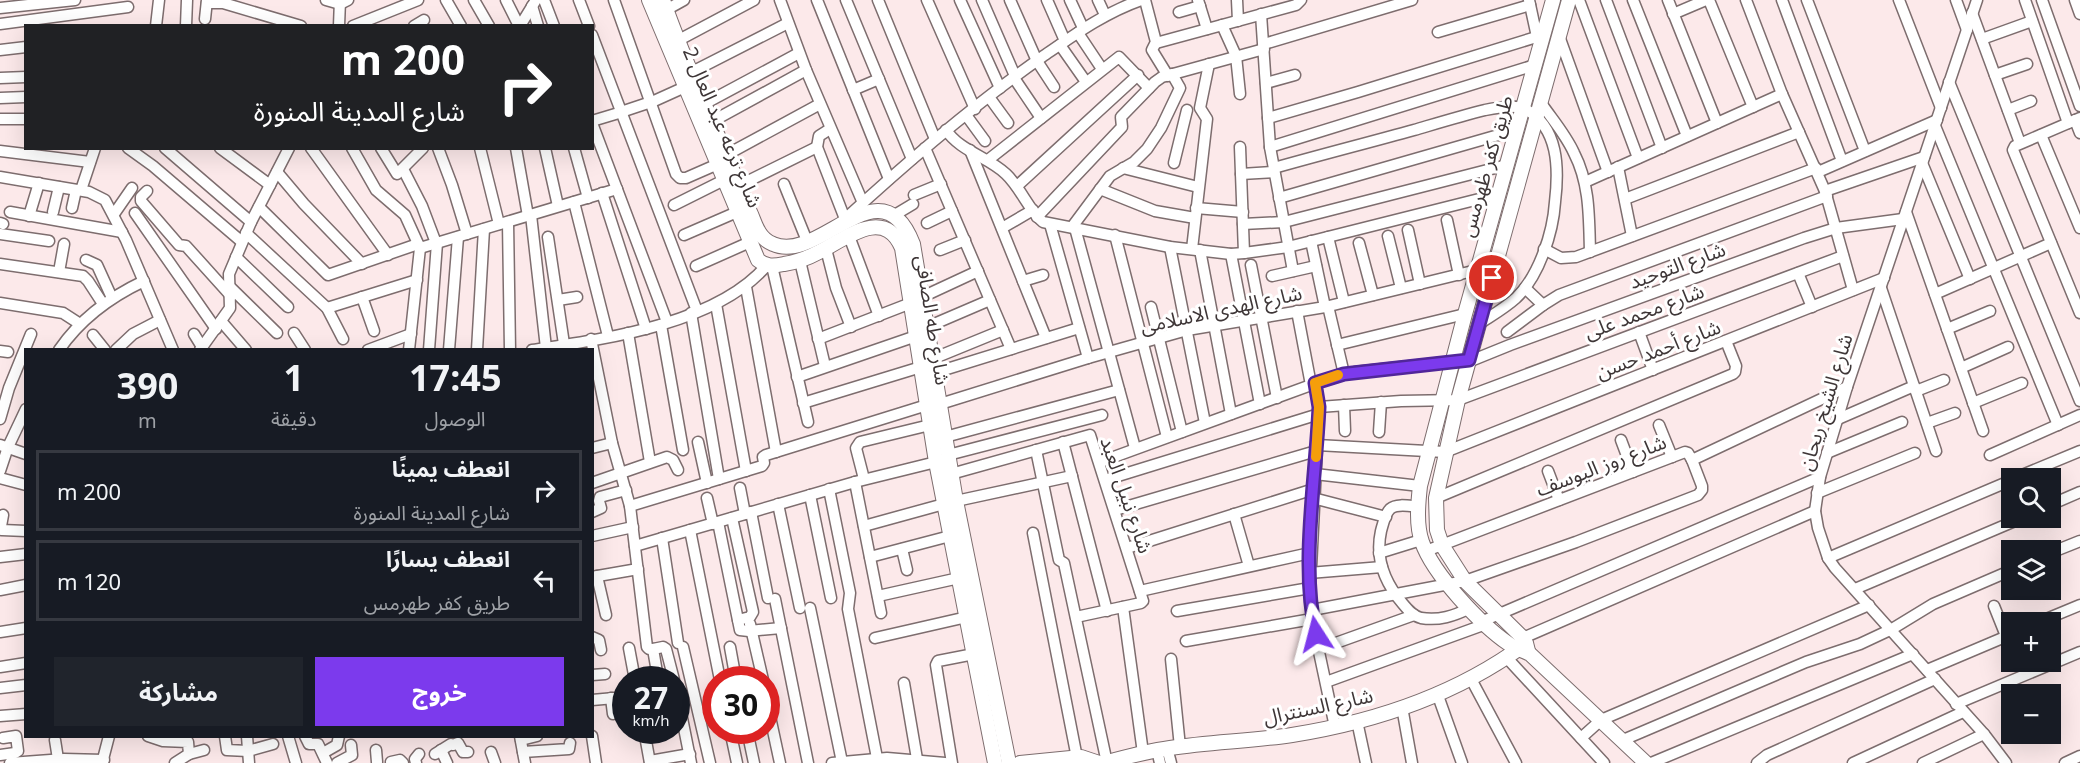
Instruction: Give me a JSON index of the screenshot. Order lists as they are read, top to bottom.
{
  "streets": {
    "street": [
      "شارع ترعه عبد العال 2",
      "طريق كفر طهرمس",
      "شارع التوحيد",
      "شارع الهدى الاسلامى",
      "شارع محمد على",
      "شارع طه الصافى",
      "شارع أحمد حسن",
      "شارع الشيخ ريحان",
      "شارع روز اليوسف",
      "شارع نبيل العبد",
      "شارع السنترال"
    ]
  },
  "crossings": [
    ["شارع ترعه عبد العال 2", "شارع طه الصافى"],
    ["طريق كفر طهرمس", "شارع التوحيد"],
    ["طريق كفر طهرمس", "شارع الهدى الاسلامى"],
    ["طريق كفر طهرمس", "شارع محمد على"],
    ["طريق كفر طهرمس", "شارع أحمد حسن"],
    ["طريق كفر طهرمس", "شارع روز اليوسف"],
    ["طريق كفر طهرمس", "شارع السنترال"],
    ["شارع التوحيد", "شارع الشيخ ريحان"],
    ["شارع التوحيد", "شارع نبيل العبد"],
    ["شارع الهدى الاسلامى", "شارع طه الصافى"],
    ["شارع طه الصافى", "شارع نبيل العبد"],
    ["شارع أحمد حسن", "شارع الشيخ ريحان"],
    ["شارع الشيخ ريحان", "شارع روز اليوسف"]
  ],
  "page": {
    "turn": ["200 m", "شارع المدينة المنورة"],
    "eta": [
      "17:45",
      "الوصول",
      "1",
      "دقيقة",
      "390",
      "m"
    ],
    "list": [
      {
        "name": "انعطف يمينًا",
        "note": "شارع المدينة المنورة",
        "value": "200 m"
      },
      {
        "name": "انعطف يسارًا",
        "note": "طريق كفر طهرمس",
        "value": "120 m"
      }
    ],
    "map_buttons": ["+", "−"],
    "buttons": ["خروج", "مشاركة"],
    "speed": "27 km/h",
    "limit": "30"
  }
}
